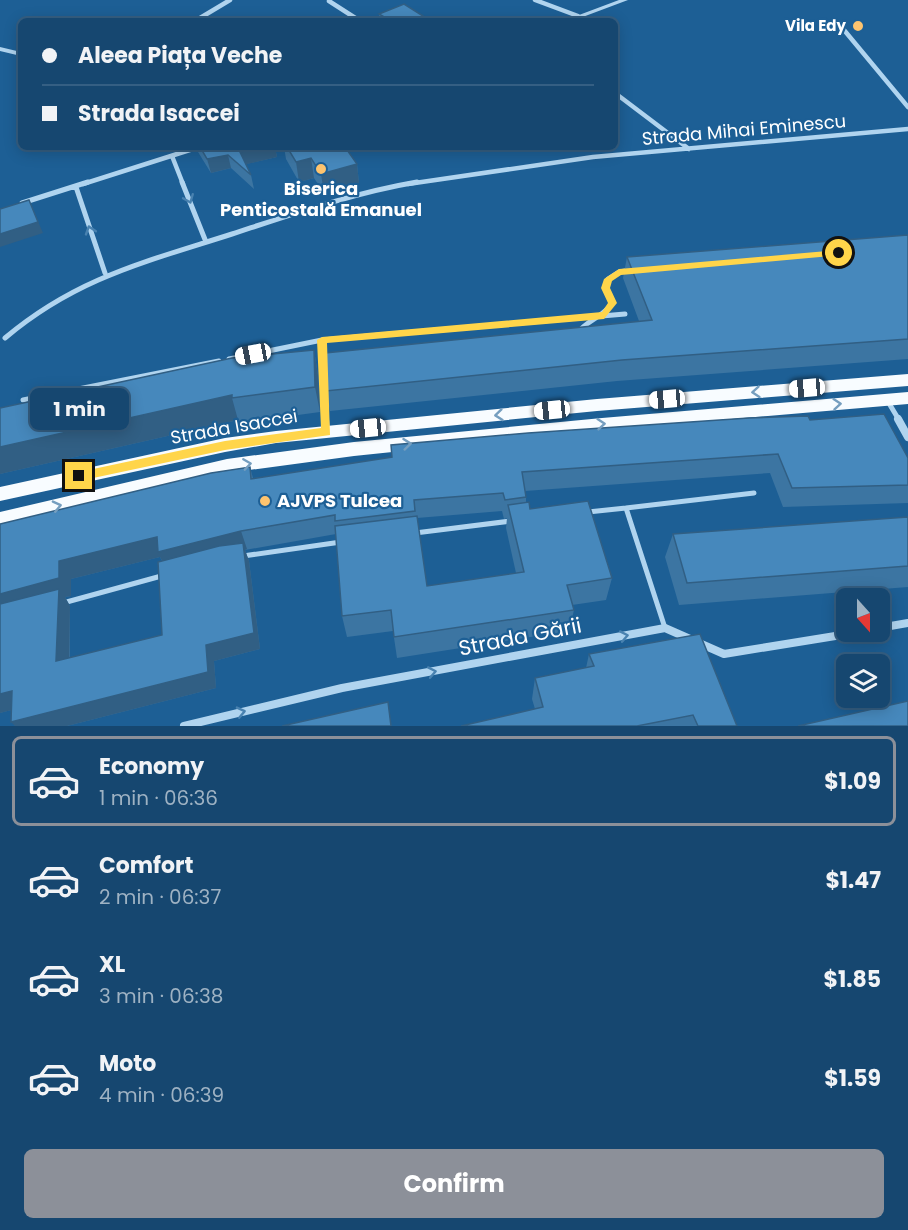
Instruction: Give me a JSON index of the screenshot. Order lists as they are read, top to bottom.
{
  "streets": {
    "main road": ["Strada Isaccei"],
    "street": ["Strada Mihai Eminescu", "Strada Gării"]
  },
  "one_way": ["Strada Gării"],
  "places": ["Vila Edy", "Biserica Penticostală Emanuel", "AJVPS Tulcea"],
  "north": "bottom",
  "page": {
    "banner": ["Aleea Piața Veche", "Strada Isaccei"],
    "bubble": "1 min",
    "list": [
      {
        "name": "Economy",
        "note": "1 min · 06:36",
        "value": "$1.09"
      },
      {
        "name": "Comfort",
        "note": "2 min · 06:37",
        "value": "$1.47"
      },
      {
        "name": "XL",
        "note": "3 min · 06:38",
        "value": "$1.85"
      },
      {
        "name": "Moto",
        "note": "4 min · 06:39",
        "value": "$1.59"
      }
    ],
    "buttons": "Confirm"
  }
}
